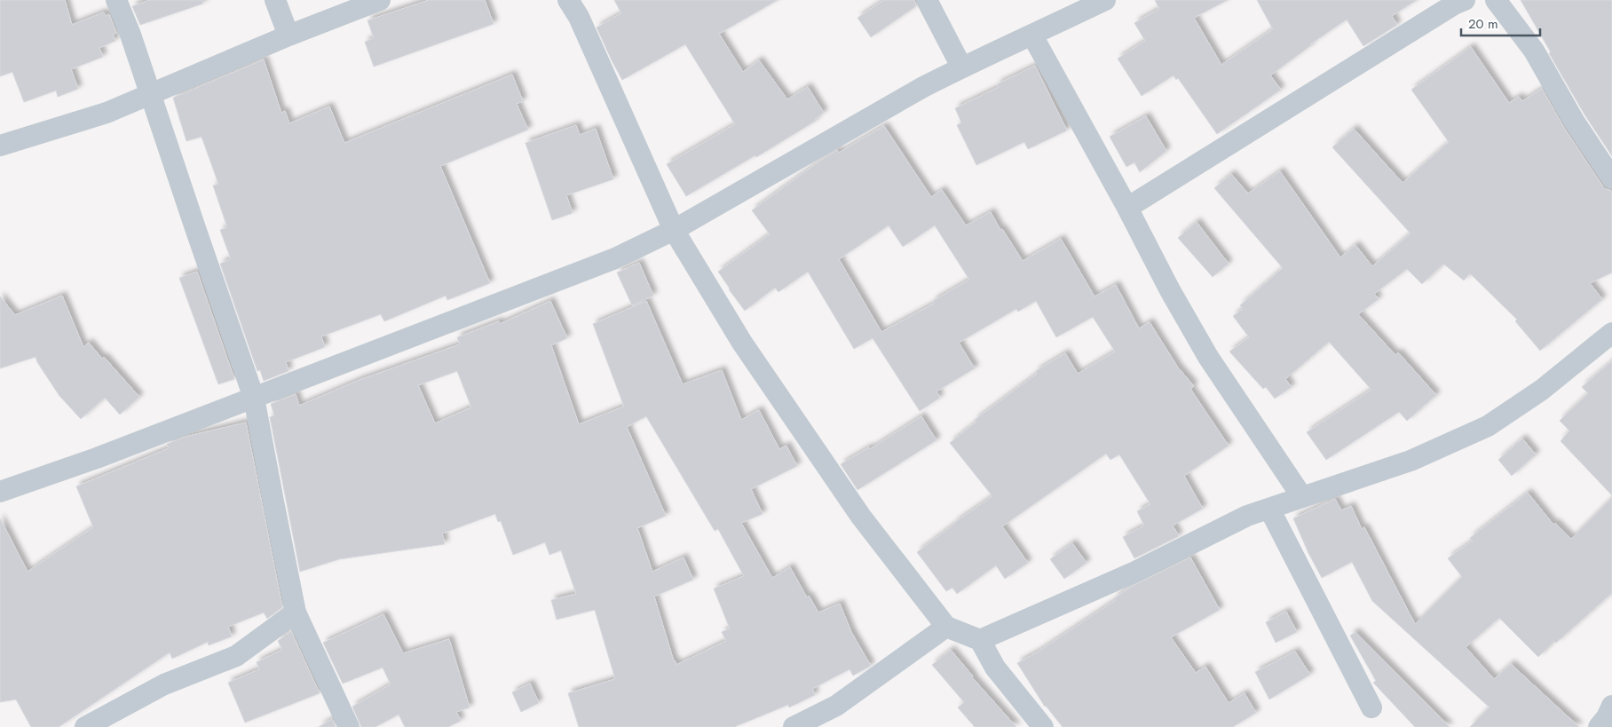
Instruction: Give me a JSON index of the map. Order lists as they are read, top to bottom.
{
  "scale_bar": "20 m"
}
